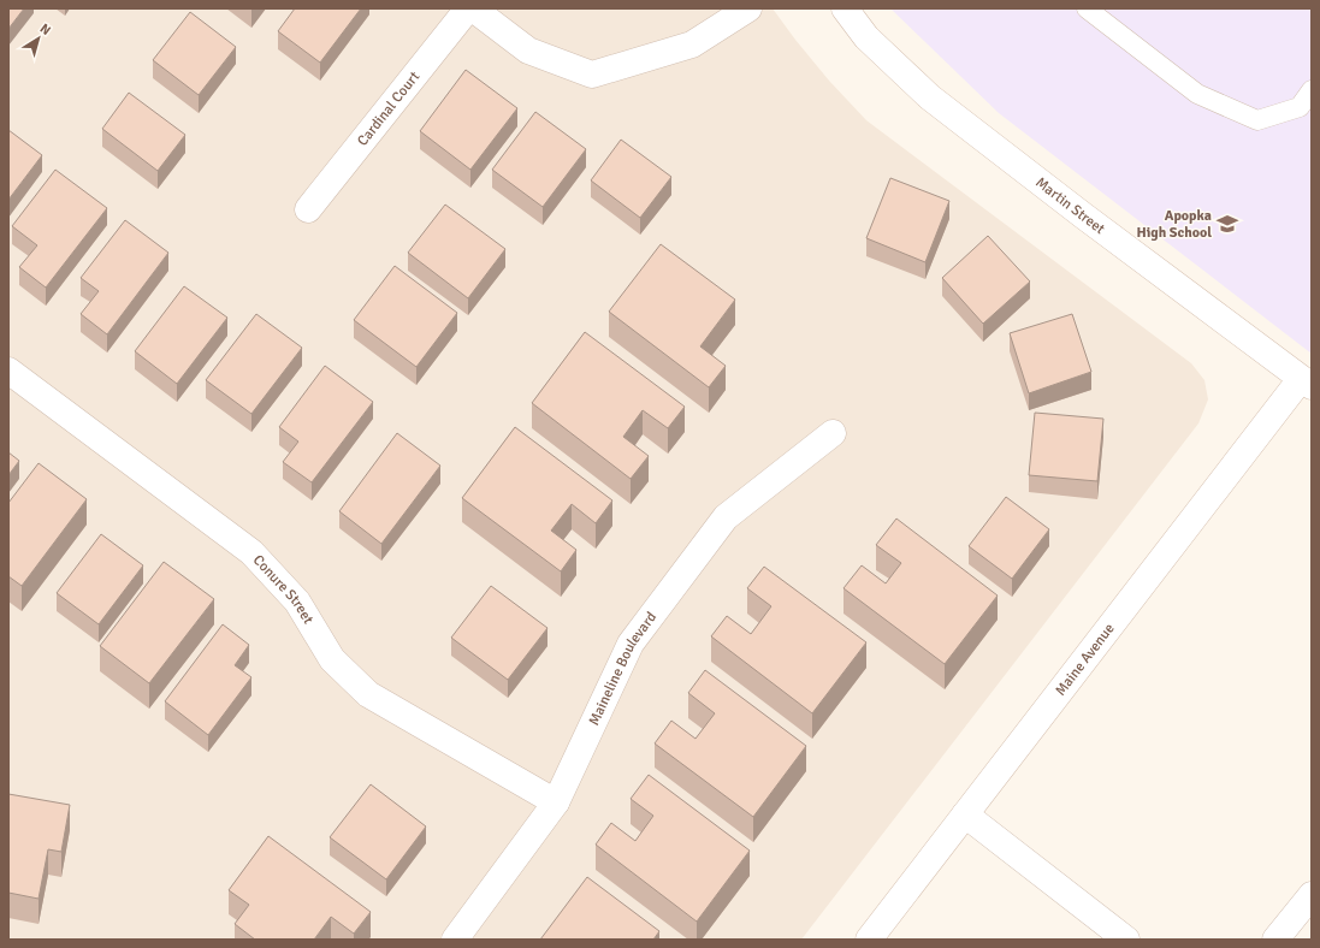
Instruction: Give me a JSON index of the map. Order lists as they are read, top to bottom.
{
  "streets": {
    "street": [
      "Cardinal Court",
      "Martin Street",
      "Conure Street",
      "Maine Avenue",
      "Maineline Boulevard"
    ]
  },
  "crossings": [
    ["Martin Street", "Maine Avenue"],
    ["Conure Street", "Maineline Boulevard"]
  ],
  "places": {
    "school or university": ["Apopka High School"]
  },
  "north": "top right"
}
